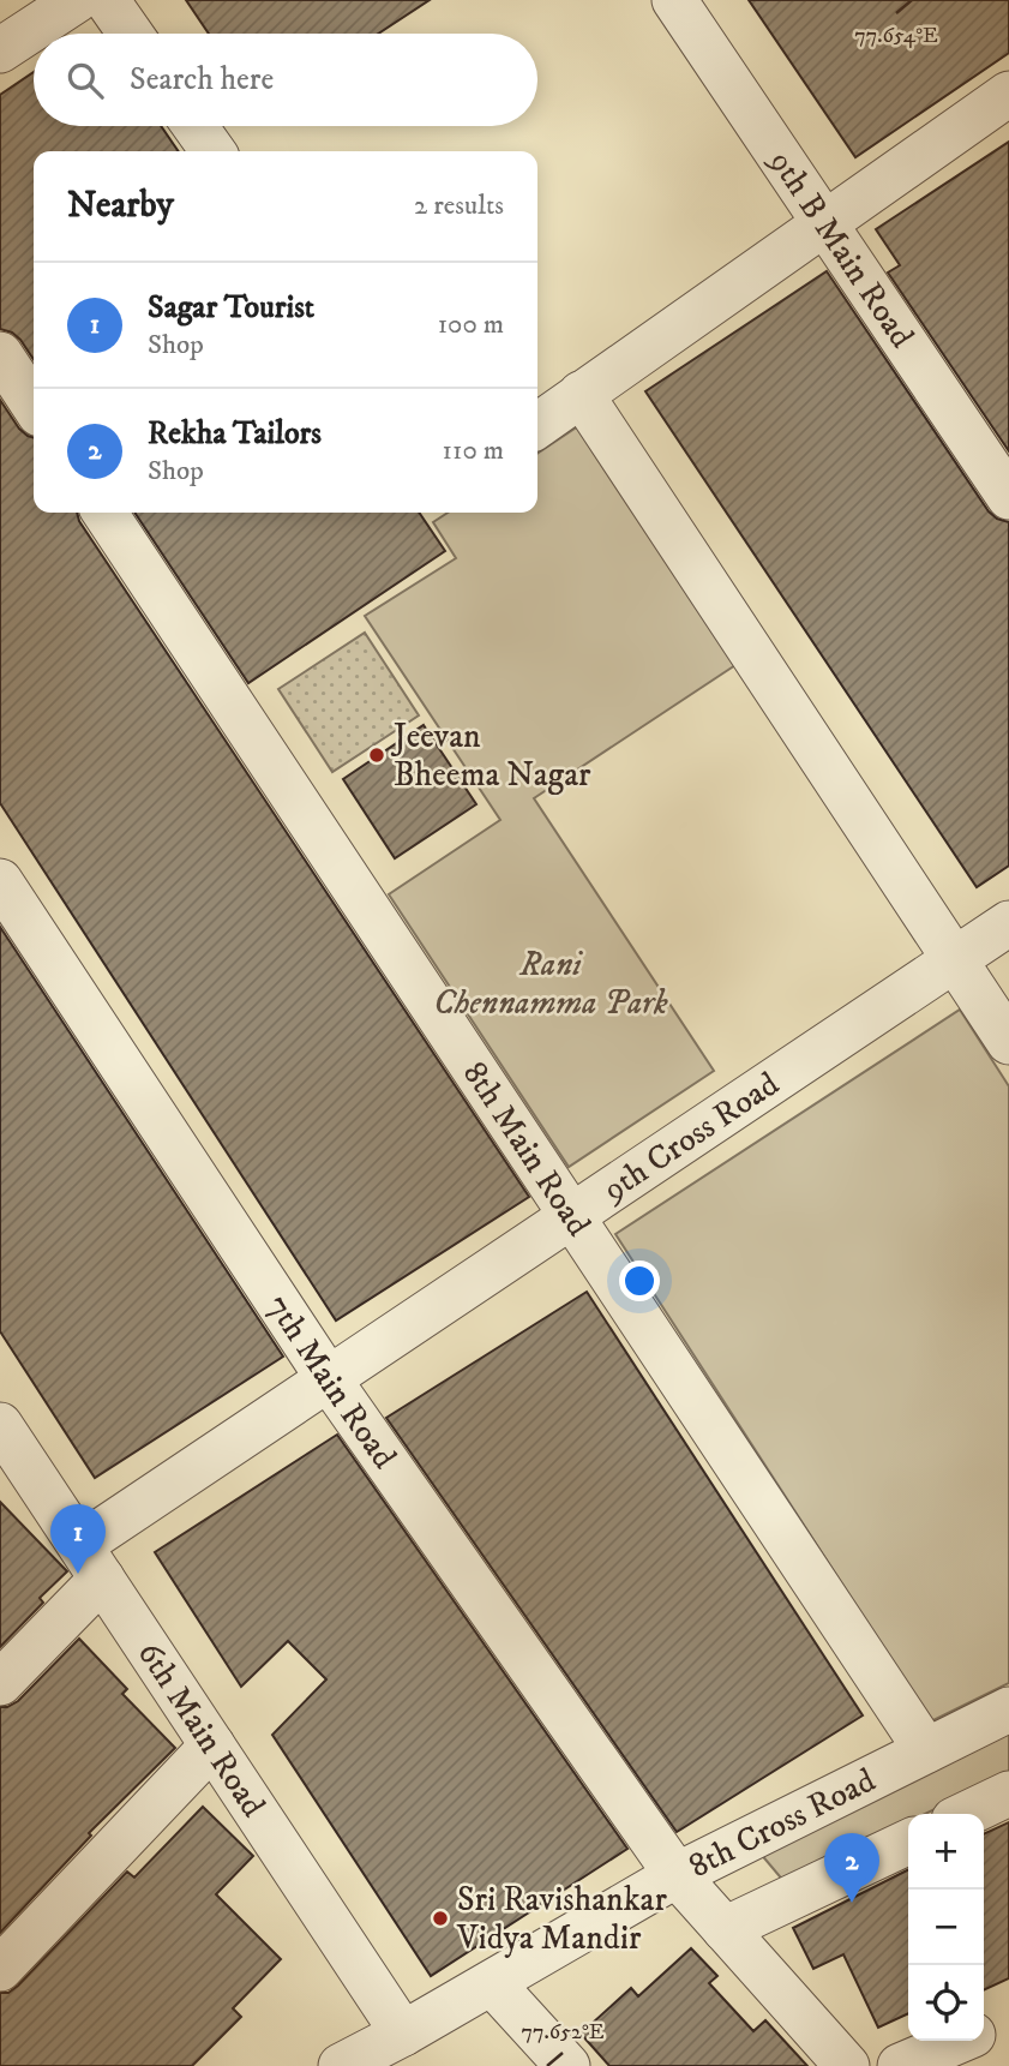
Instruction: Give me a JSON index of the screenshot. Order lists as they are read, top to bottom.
{
  "streets": {
    "street": [
      "9th B Main Road",
      "9th Cross Road",
      "8th Main Road",
      "7th Main Road",
      "6th Main Road",
      "8th Cross Road"
    ]
  },
  "crossings": [
    ["9th Cross Road", "8th Main Road"],
    ["9th Cross Road", "7th Main Road"],
    ["9th Cross Road", "6th Main Road"],
    ["8th Main Road", "8th Cross Road"],
    ["7th Main Road", "8th Cross Road"],
    ["6th Main Road", "8th Cross Road"]
  ],
  "parks": ["Rani Chennamma Park"],
  "places": ["Jeevan Bheema Nagar", "Sri Ravishankar Vidya Mandir"],
  "page": {
    "search": "Search here",
    "heading": ["Nearby", "2 results"],
    "list": [
      {
        "mark": "1",
        "name": "Sagar Tourist",
        "note": "Shop",
        "value": "100 m"
      },
      {
        "mark": "2",
        "name": "Rekha Tailors",
        "note": "Shop",
        "value": "110 m"
      }
    ],
    "pins": ["1", "2"],
    "map_buttons": ["+", "−"]
  },
  "coordinates": ["77.654°E", "77.652°E"]
}
